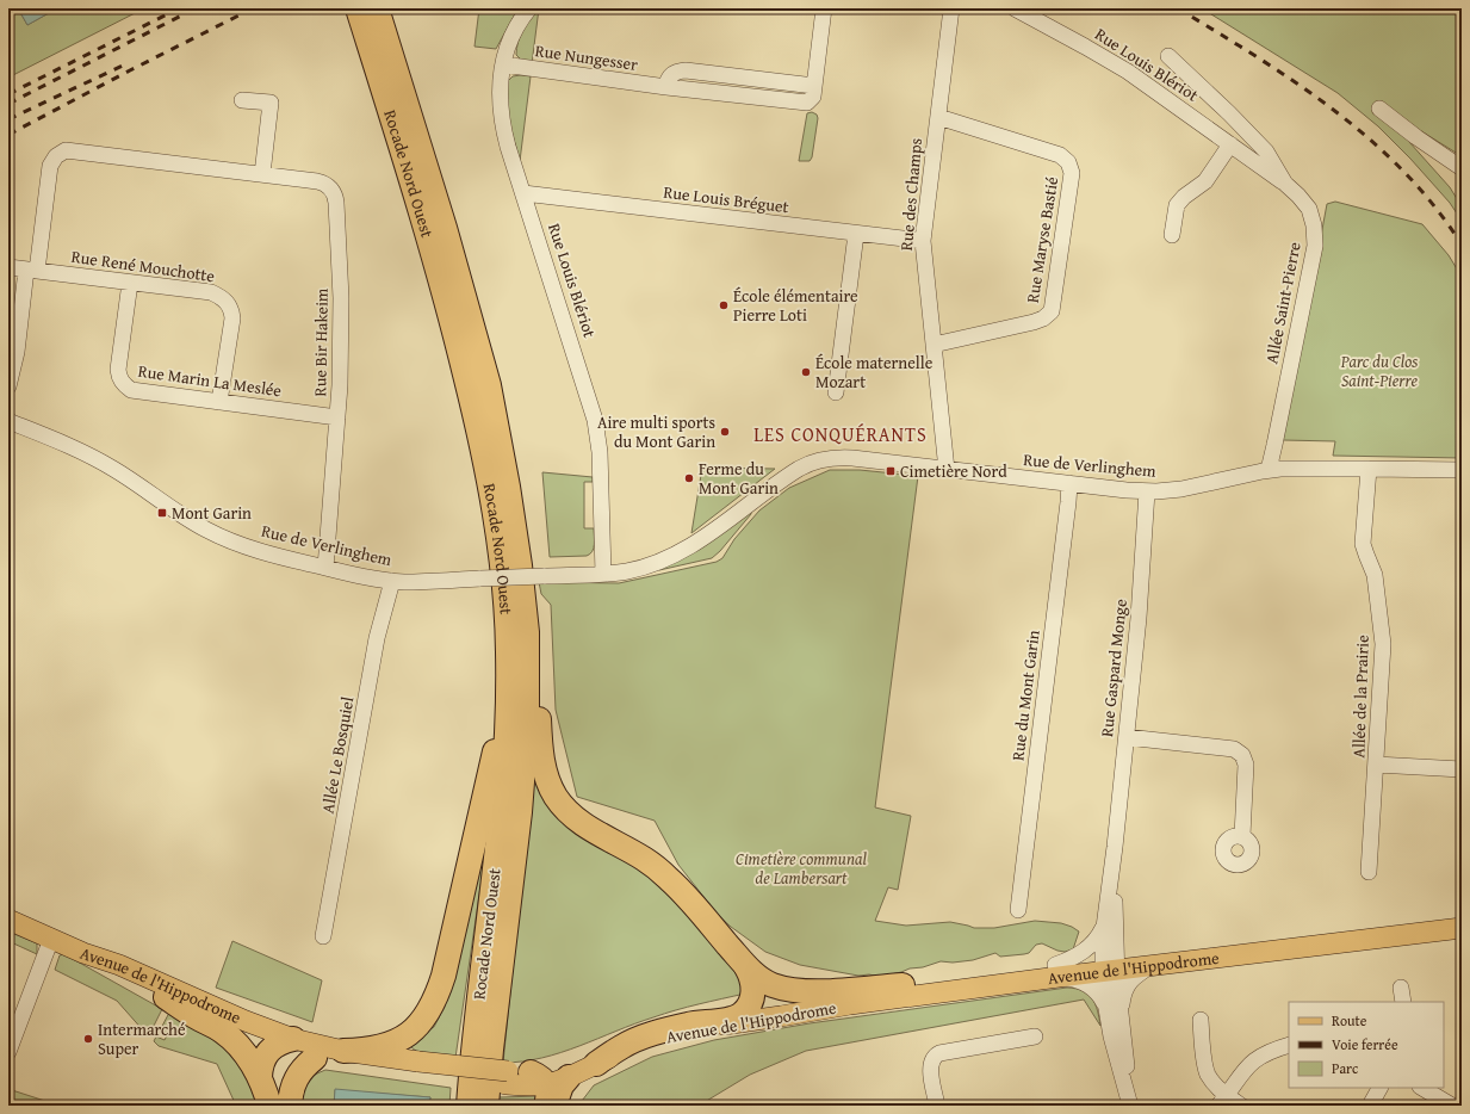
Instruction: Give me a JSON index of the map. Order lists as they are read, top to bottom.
{
  "streets": {
    "highway": ["Rocade Nord Ouest"],
    "main road": ["Avenue de l'Hippodrome"],
    "street": [
      "Rue Nungesser",
      "Rue Louis Blériot",
      "Rue des Champs",
      "Rue Louis Bréguet",
      "Rue Maryse Bastié",
      "Rue René Mouchotte",
      "Allée Saint-Pierre",
      "Rue Bir Hakeim",
      "Rue Marin La Meslée",
      "Rue de Verlinghem",
      "Rue Gaspard Monge",
      "Rue du Mont Garin",
      "Allée de la Prairie",
      "Allée Le Bosquiel"
    ]
  },
  "crossings": [
    ["Rue Nungesser", "Rue Louis Blériot"],
    ["Rue Louis Blériot", "Rue Louis Bréguet"],
    ["Rue Louis Blériot", "Allée Saint-Pierre"],
    ["Rue Louis Blériot", "Rue de Verlinghem"],
    ["Rue des Champs", "Rue Louis Bréguet"],
    ["Rue des Champs", "Rue Maryse Bastié"],
    ["Rue des Champs", "Rue de Verlinghem"],
    ["Rue René Mouchotte", "Rue Bir Hakeim"],
    ["Rue René Mouchotte", "Rue Marin La Meslée"],
    ["Allée Saint-Pierre", "Rue de Verlinghem"],
    ["Rue Bir Hakeim", "Rue Marin La Meslée"],
    ["Rue Bir Hakeim", "Rue de Verlinghem"],
    ["Rue de Verlinghem", "Rue Gaspard Monge"],
    ["Rue de Verlinghem", "Rue du Mont Garin"],
    ["Rue de Verlinghem", "Allée de la Prairie"],
    ["Rue de Verlinghem", "Allée Le Bosquiel"],
    ["Rue Gaspard Monge", "Avenue de l'Hippodrome"]
  ],
  "districts": ["LES CONQUÉRANTS"],
  "parks": ["Parc du Clos Saint-Pierre", "Cimetière communal de Lambersart"],
  "places": {
    "other": [
      "École élémentaire Pierre Loti",
      "École maternelle Mozart",
      "Aire multi sports du Mont Garin",
      "Ferme du Mont Garin",
      "Intermarché Super"
    ],
    "transit": ["Cimetière Nord", "Mont Garin"]
  },
  "legend": ["Route", "Voie ferrée", "Parc"]
}
